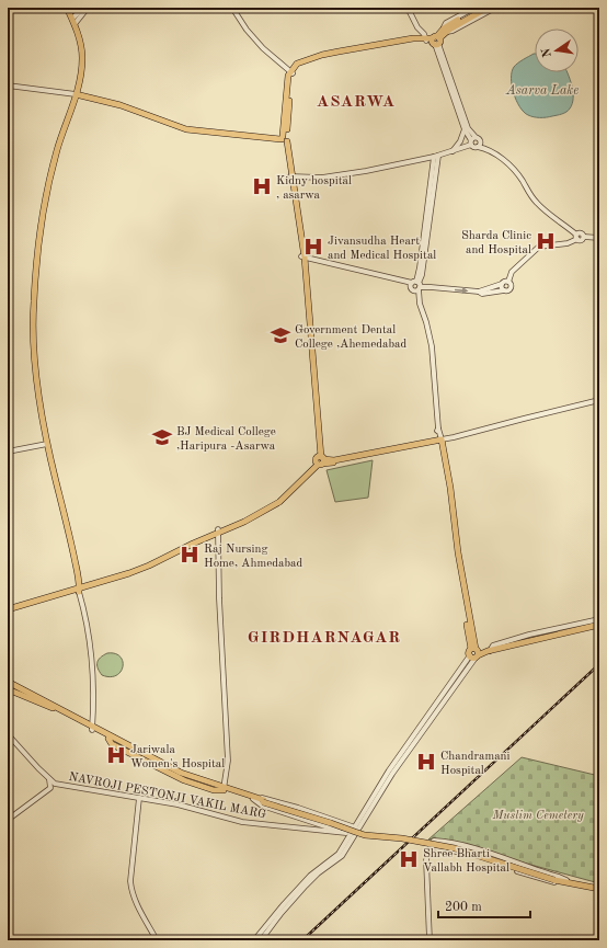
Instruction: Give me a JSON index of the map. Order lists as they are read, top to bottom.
{
  "streets": {
    "street": ["NAVROJI PESTONJI VAKIL MARG"]
  },
  "districts": ["ASARWA", "GIRDHARNAGAR"],
  "water": ["Asarva Lake"],
  "parks": ["Muslim Cemetery"],
  "places": {
    "hospital": [
      "Kidny hospital , asarwa",
      "Sharda Clinic and Hospital",
      "Jivansudha Heart and Medical Hospital",
      "Raj Nursing Home, Ahmedabad",
      "Jariwala Women's Hospital",
      "Chandramani Hospital",
      "Shree Bharti Vallabh Hospital"
    ],
    "school or university": ["Government Dental College ,Ahemedabad", "BJ Medical College ,Haripura -Asarwa"]
  },
  "scale_bar": "200 m",
  "north": "left"
}
